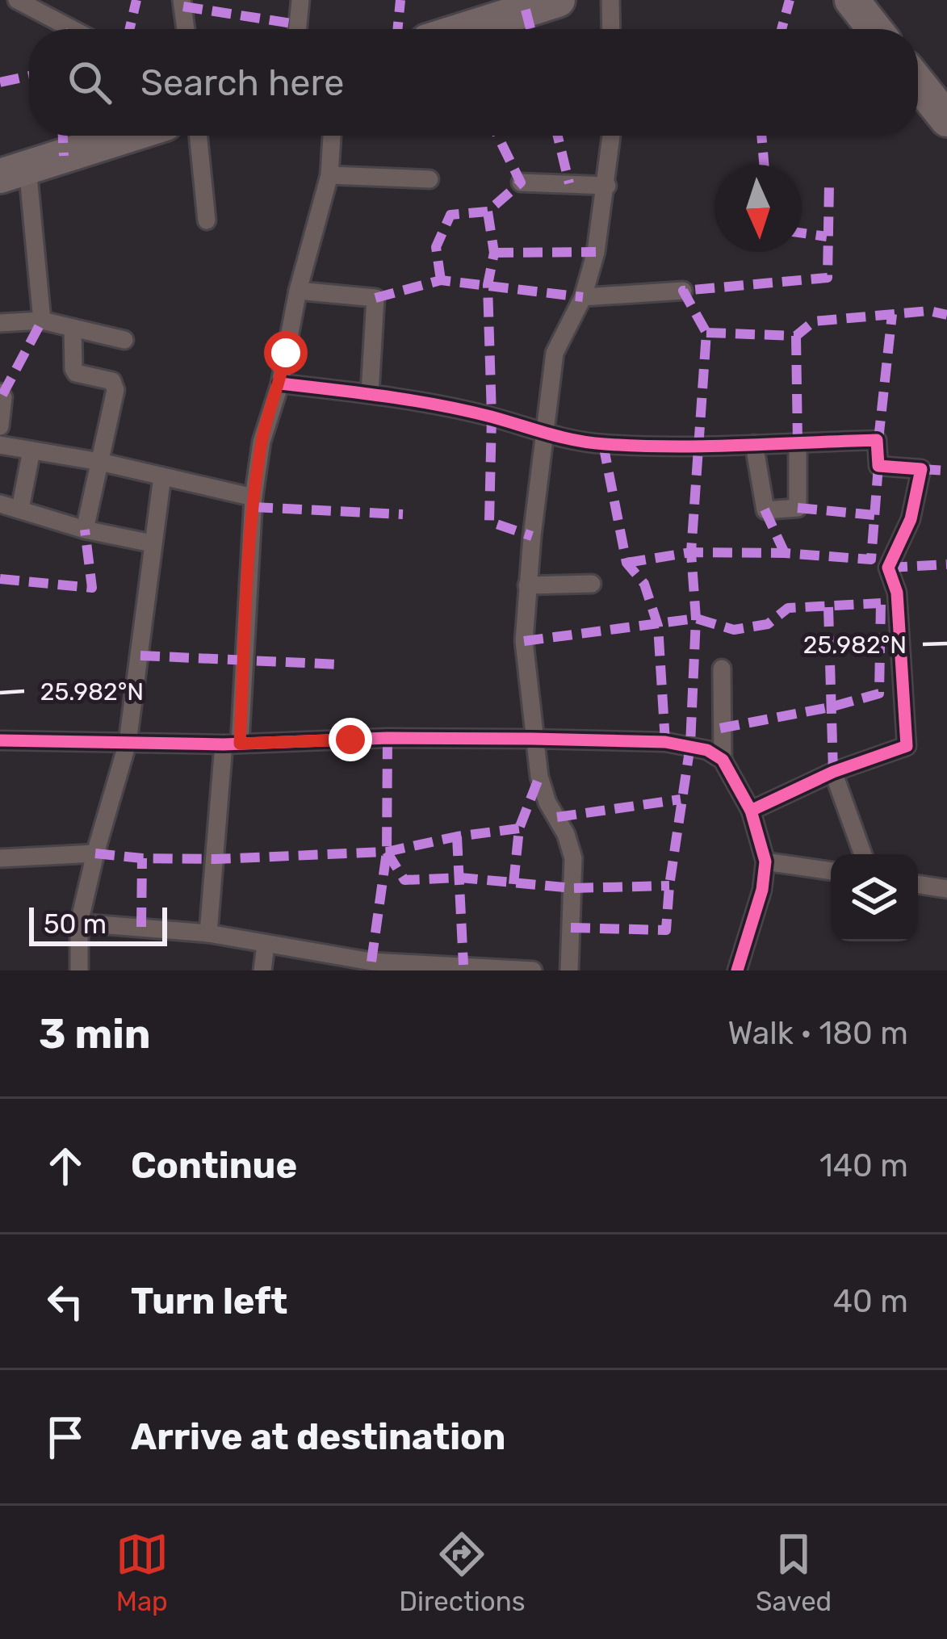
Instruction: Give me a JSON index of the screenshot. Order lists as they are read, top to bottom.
{
  "scale_bar": "50 m",
  "north": "bottom",
  "page": {
    "search": "Search here",
    "scale": "50 m",
    "heading": ["3 min", "Walk · 180 m"],
    "list": [
      ["Continue", "140 m"],
      ["Turn left", "40 m"],
      "Arrive at destination"
    ],
    "nav": ["Map", "Directions", "Saved"]
  },
  "coordinates": ["25.982°N"]
}
